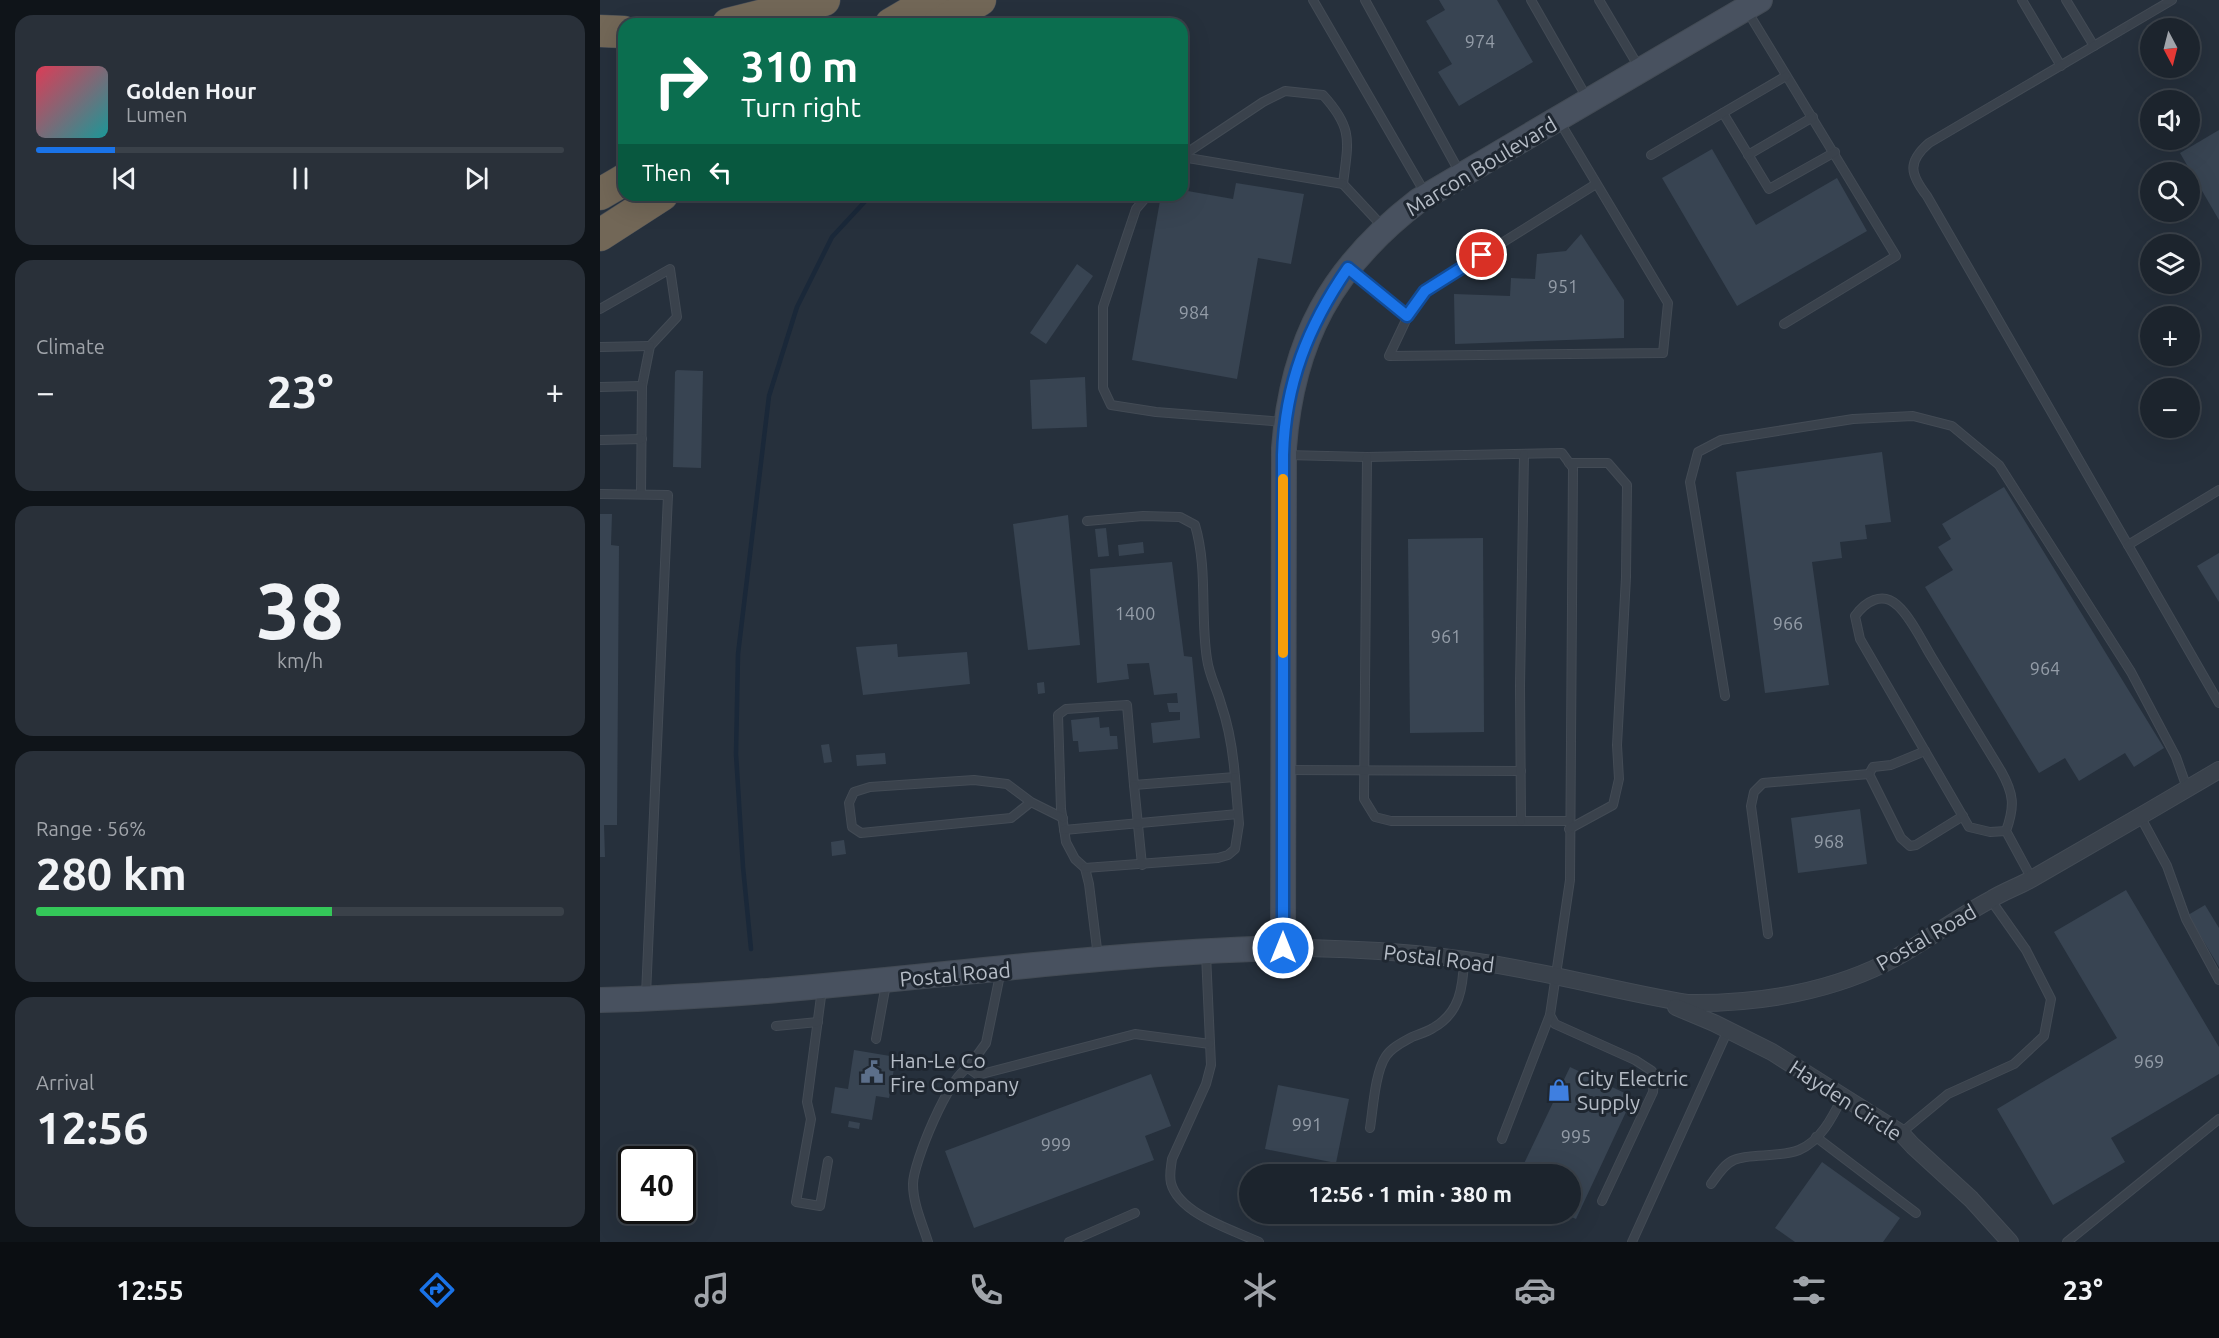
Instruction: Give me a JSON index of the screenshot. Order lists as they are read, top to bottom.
{
  "streets": {
    "street": ["Marcon Boulevard", "Postal Road", "Hayden Circle"]
  },
  "crossings": [
    ["Marcon Boulevard", "Postal Road"],
    ["Postal Road", "Hayden Circle"]
  ],
  "places": {
    "public building": ["Han-Le Co Fire Company"],
    "shop": ["City Electric Supply"]
  },
  "house_numbers": [
    "974",
    "951",
    "984",
    "1400",
    "966",
    "961",
    "964",
    "968",
    "969",
    "991",
    "995",
    "999"
  ],
  "north": "bottom",
  "page": {
    "map_buttons": ["+", "−"],
    "turn": ["310 m", "Turn right"],
    "song": ["Golden Hour", "Lumen"],
    "then": "Then",
    "tile": [
      "Climate",
      ["38", "km/h"],
      ["Range · 56%", "280 km"],
      ["Arrival", "12:56"]
    ],
    "heat": ["−", "23°", "+"],
    "limit": "40",
    "trip": "12:56 · 1 min · 380 m",
    "tabs": ["12:55", "23°"]
  }
}
